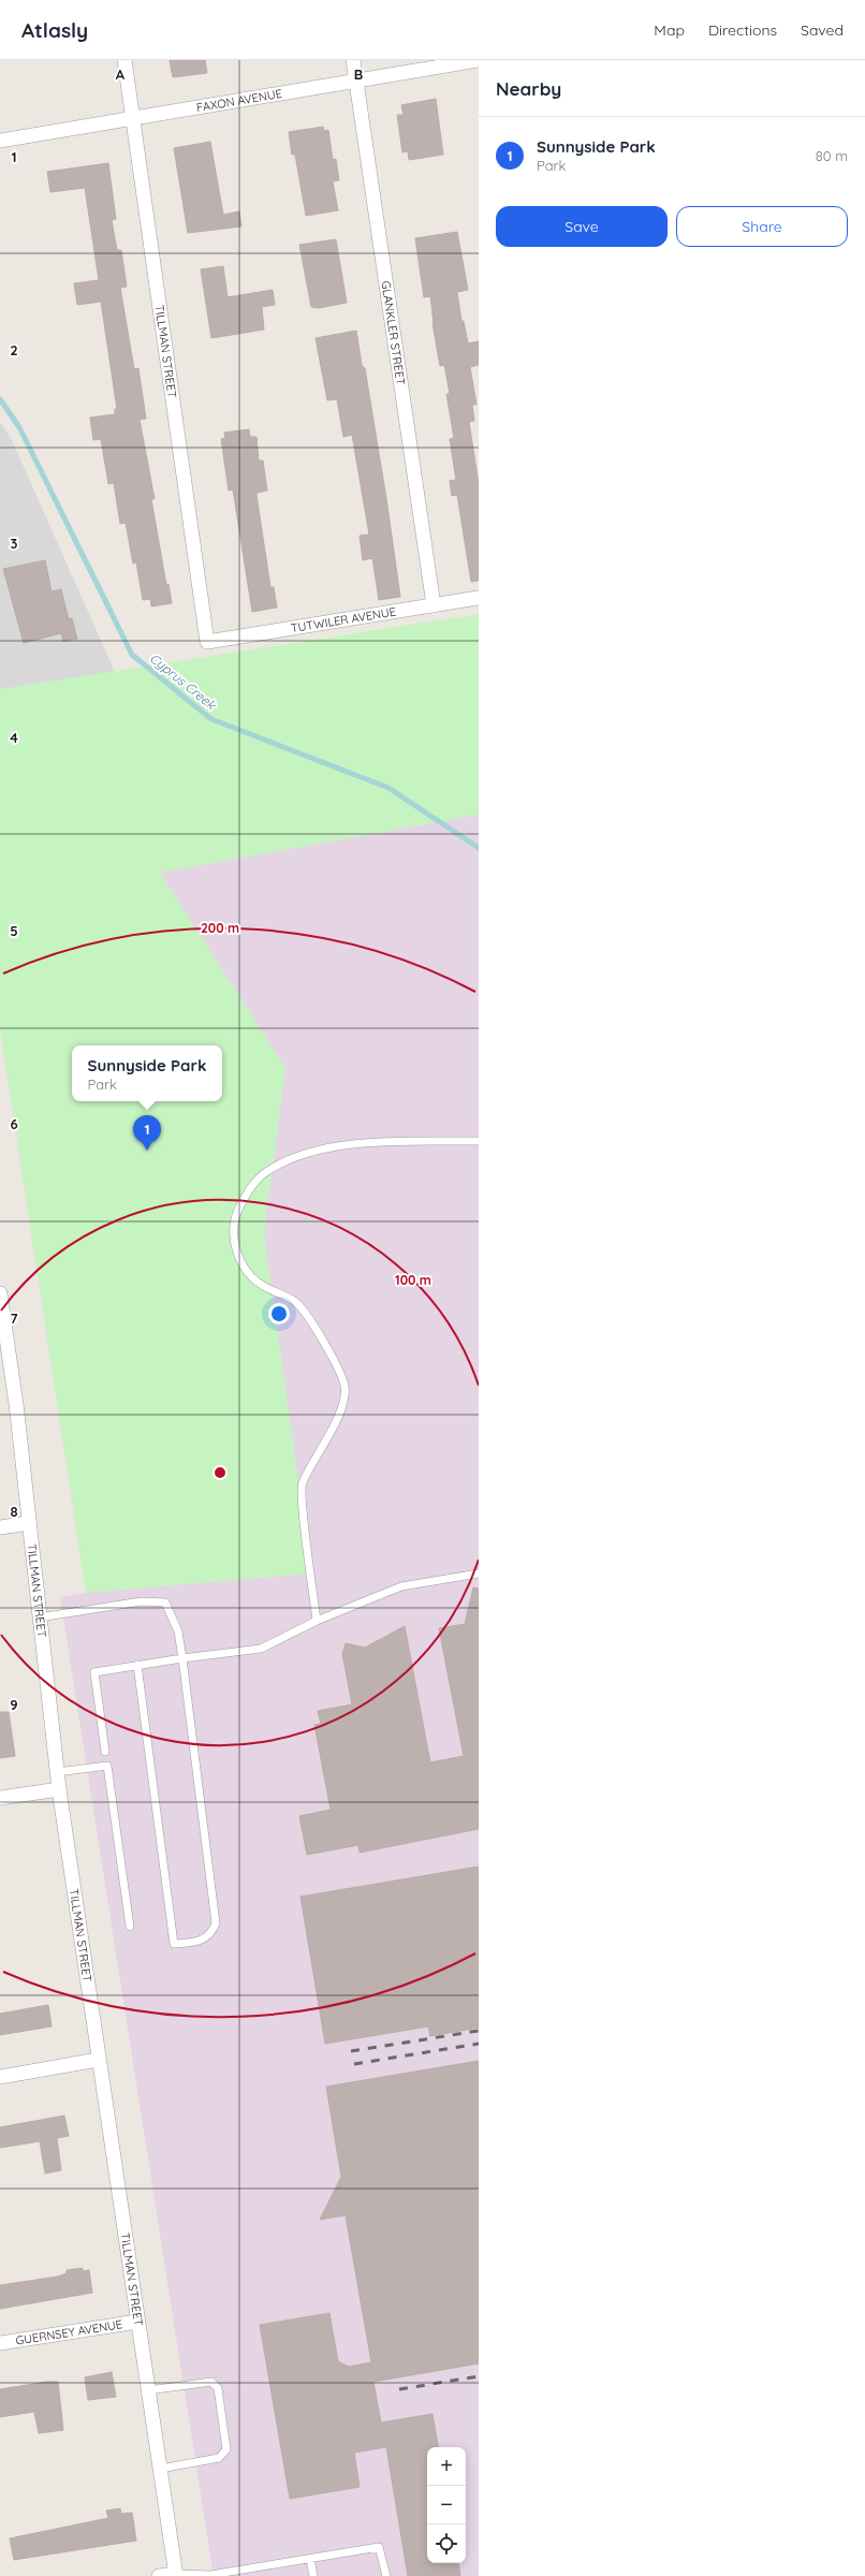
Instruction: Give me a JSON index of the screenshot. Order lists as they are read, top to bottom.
{
  "streets": {
    "street": [
      "FAXON AVENUE",
      "GLANKLER STREET",
      "TILLMAN STREET",
      "TUTWILER AVENUE",
      "GUERNSEY AVENUE"
    ]
  },
  "crossings": [
    ["FAXON AVENUE", "GLANKLER STREET"],
    ["FAXON AVENUE", "TILLMAN STREET"],
    ["GLANKLER STREET", "TUTWILER AVENUE"],
    ["TILLMAN STREET", "TUTWILER AVENUE"],
    ["TILLMAN STREET", "GUERNSEY AVENUE"]
  ],
  "water": ["Cyprus Creek"],
  "page": {
    "header": "Atlasly",
    "nav": ["Map", "Directions", "Saved"],
    "heading": "Nearby",
    "list": [
      {
        "mark": "1",
        "name": "Sunnyside Park",
        "note": "Park",
        "value": "80 m"
      }
    ],
    "buttons": ["Save", "Share"],
    "popup": ["Sunnyside Park", "Park"],
    "pins": "1",
    "map_buttons": ["+", "−"]
  },
  "grid": {
    "columns": ["A", "B"],
    "rows": [
      "1",
      "2",
      "3",
      "4",
      "5",
      "6",
      "7",
      "8",
      "9"
    ]
  },
  "rings": ["200 m", "100 m"]
}
